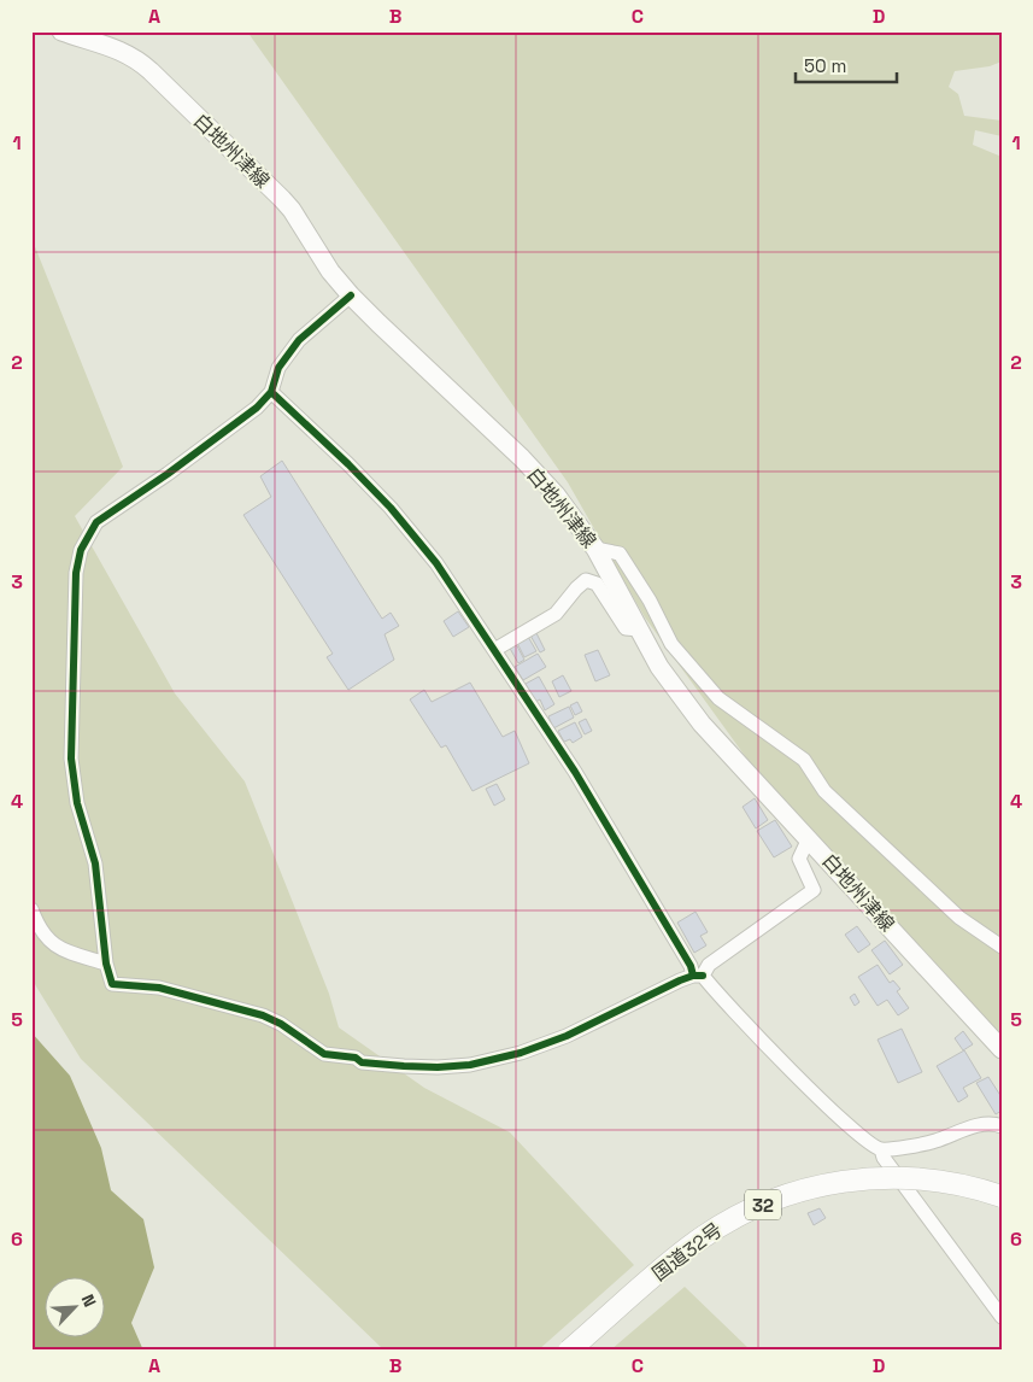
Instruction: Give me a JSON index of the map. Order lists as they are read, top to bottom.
{
  "streets": {
    "highway": ["32", "国道32号"],
    "main road": ["白地州津線"]
  },
  "scale_bar": "50 m",
  "north": "top right",
  "grid": {
    "columns": [
      "A",
      "B",
      "C",
      "D"
    ],
    "rows": [
      "1",
      "2",
      "3",
      "4",
      "5",
      "6"
    ]
  }
}
